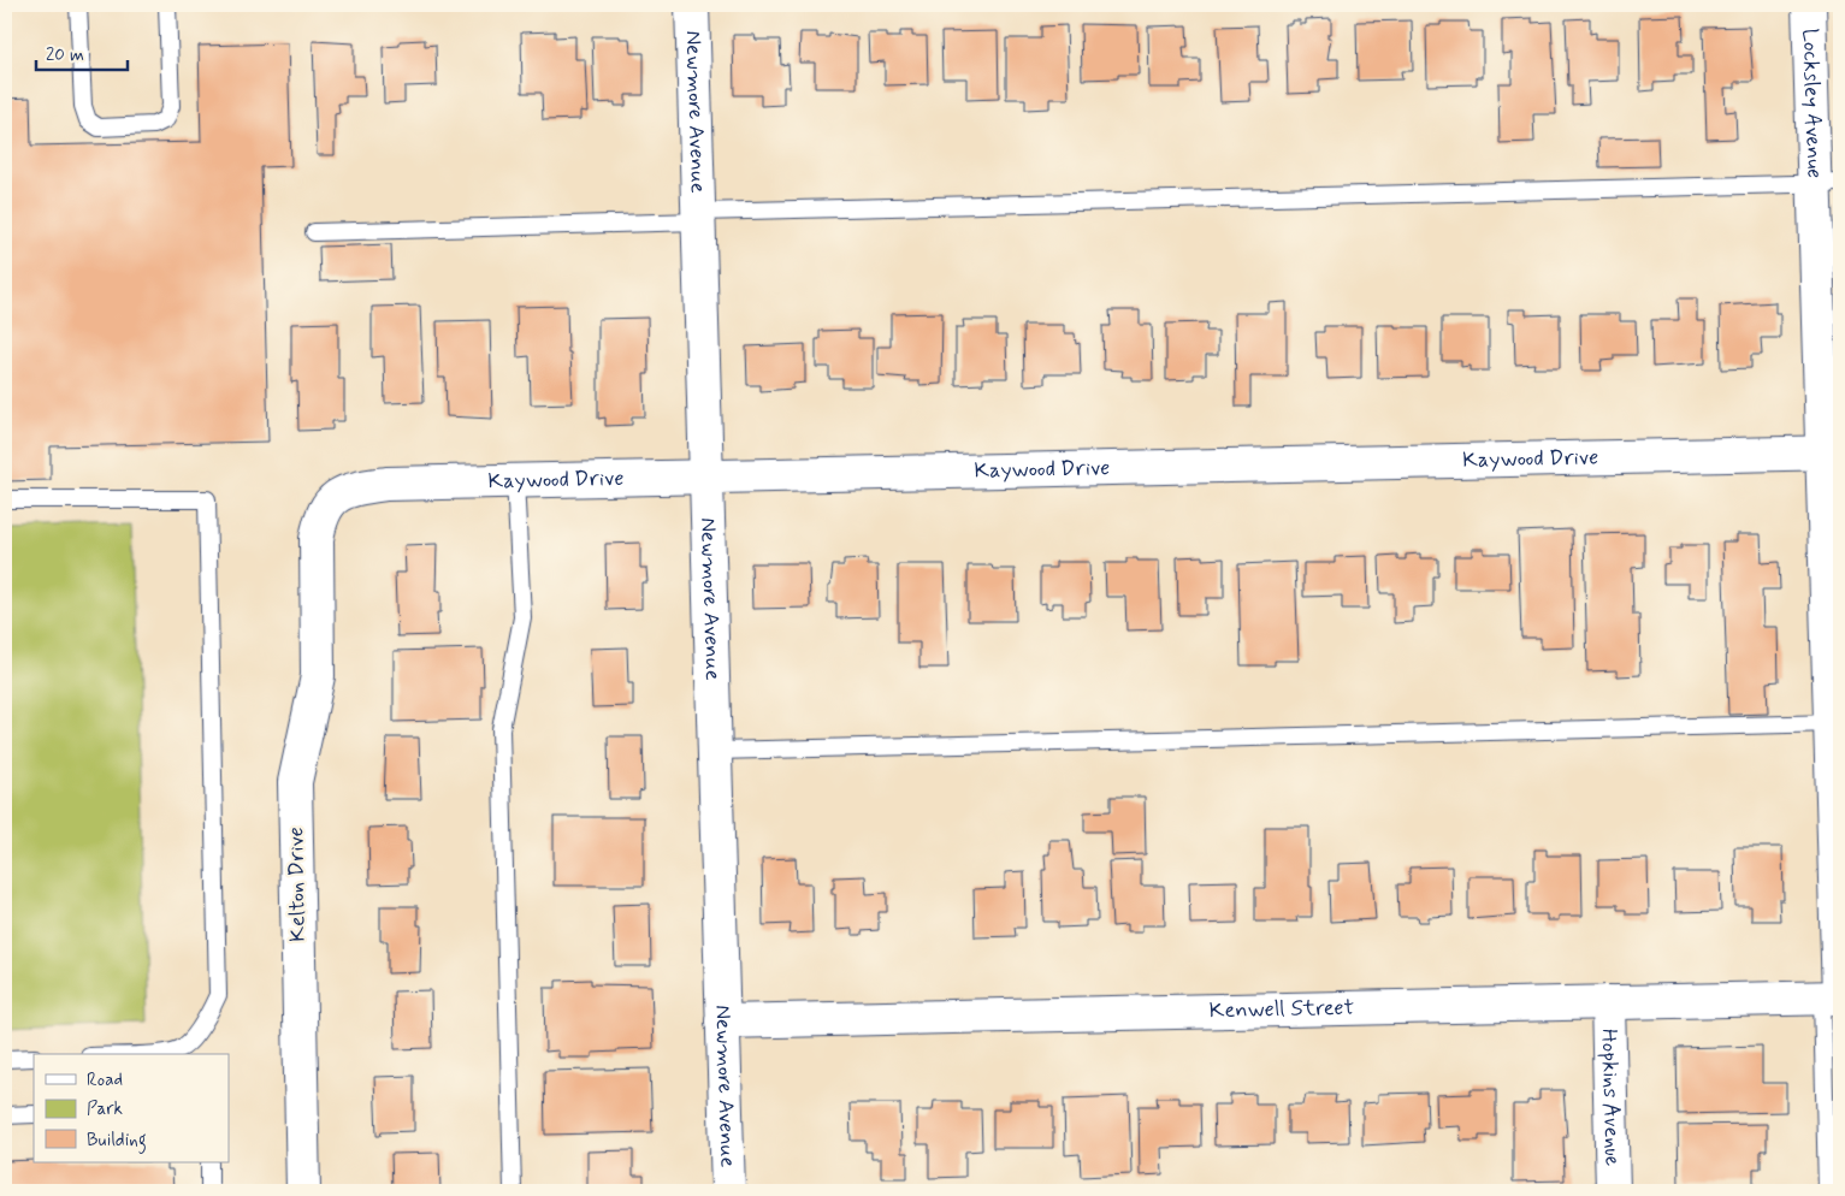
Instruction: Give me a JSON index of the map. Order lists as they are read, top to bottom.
{
  "streets": {
    "street": [
      "Locksley Avenue",
      "Newmore Avenue",
      "Kaywood Drive",
      "Kelton Drive",
      "Kenwell Street",
      "Hopkins Avenue"
    ]
  },
  "crossings": [
    ["Locksley Avenue", "Kaywood Drive"],
    ["Locksley Avenue", "Kenwell Street"],
    ["Newmore Avenue", "Kaywood Drive"],
    ["Newmore Avenue", "Kenwell Street"],
    ["Kaywood Drive", "Kelton Drive"],
    ["Kenwell Street", "Hopkins Avenue"]
  ],
  "legend": ["Road", "Park", "Building"],
  "scale_bar": "20 m"
}
